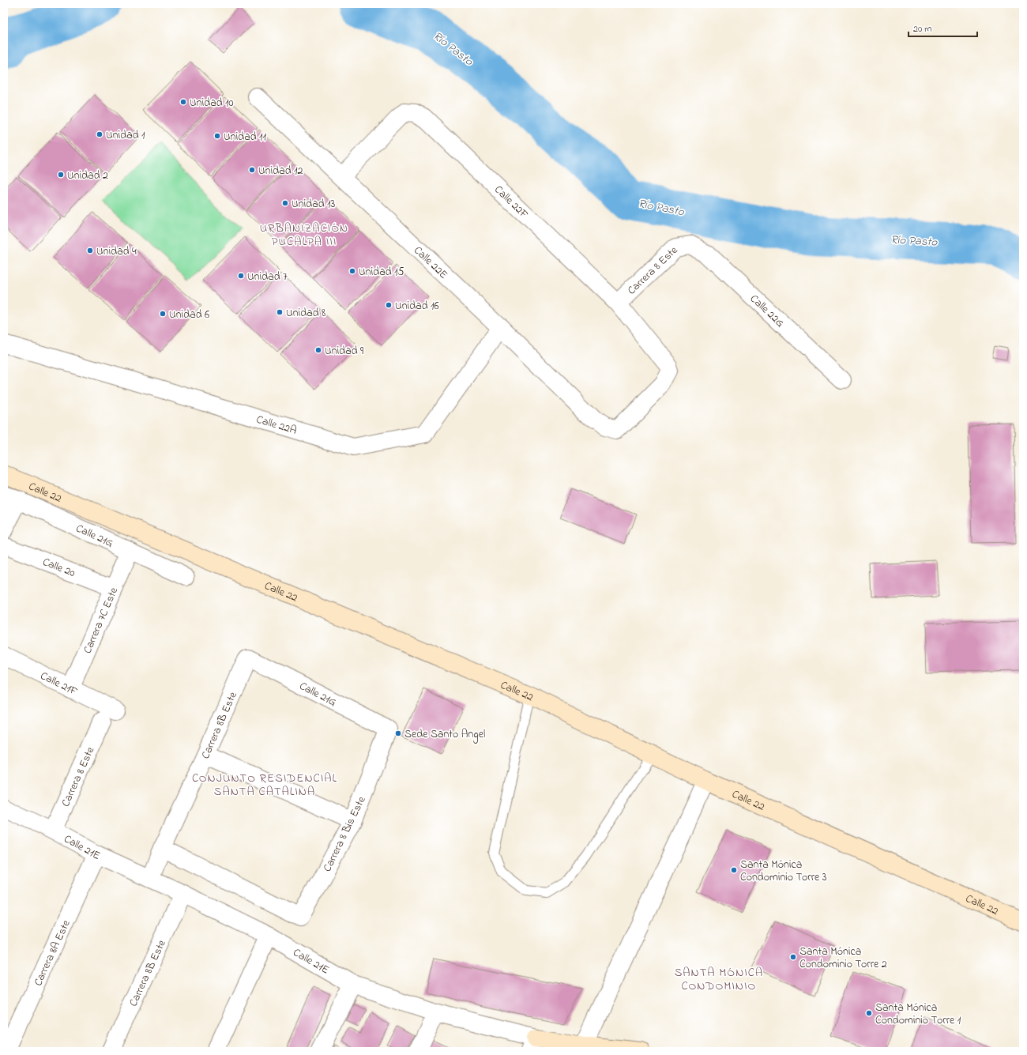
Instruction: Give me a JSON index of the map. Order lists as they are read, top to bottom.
{
  "streets": {
    "main road": ["Calle 22", "Calle 21E"],
    "street": [
      "Calle 22F",
      "Calle 22E",
      "Carrera 8 Este",
      "Calle 22G",
      "Calle 22A",
      "Calle 21G",
      "Calle 20",
      "Carrera 7C Este",
      "Calle 21F",
      "Carrera 8B Este",
      "Carrera 8 Bis Este",
      "Carrera 8A Este"
    ]
  },
  "crossings": [
    ["Calle 22F", "Calle 22E"],
    ["Calle 22F", "Carrera 8 Este"],
    ["Calle 22E", "Calle 22A"],
    ["Carrera 8 Este", "Calle 22G"],
    ["Carrera 8 Este", "Calle 21E"],
    ["Calle 21G", "Carrera 7C Este"],
    ["Calle 21G", "Carrera 8B Este"],
    ["Calle 21G", "Carrera 8 Bis Este"],
    ["Calle 20", "Carrera 7C Este"],
    ["Carrera 7C Este", "Calle 21F"],
    ["Carrera 8B Este", "Carrera 8 Bis Este"],
    ["Carrera 8B Este", "Calle 21E"],
    ["Calle 21E", "Carrera 8A Este"]
  ],
  "districts": ["URBANIZACIÓN PUCALPA III", "CONJUNTO RESIDENCIAL SANTA CATALINA", "SANTA MÓNICA CONDOMINIO"],
  "water": ["Río Pasto"],
  "places": [
    "Unidad 10",
    "Unidad 1",
    "Unidad 11",
    "Unidad 12",
    "Unidad 2",
    "Unidad 13",
    "Unidad 4",
    "Unidad 15",
    "Unidad 7",
    "Unidad 16",
    "Unidad 8",
    "Unidad 6",
    "Unidad 9",
    "Sede Santo Angel",
    "Santa Mónica Condominio Torre 3",
    "Santa Mónica Condominio Torre 2",
    "Santa Mónica Condominio Torre 1"
  ],
  "scale_bar": "20 m"
}
